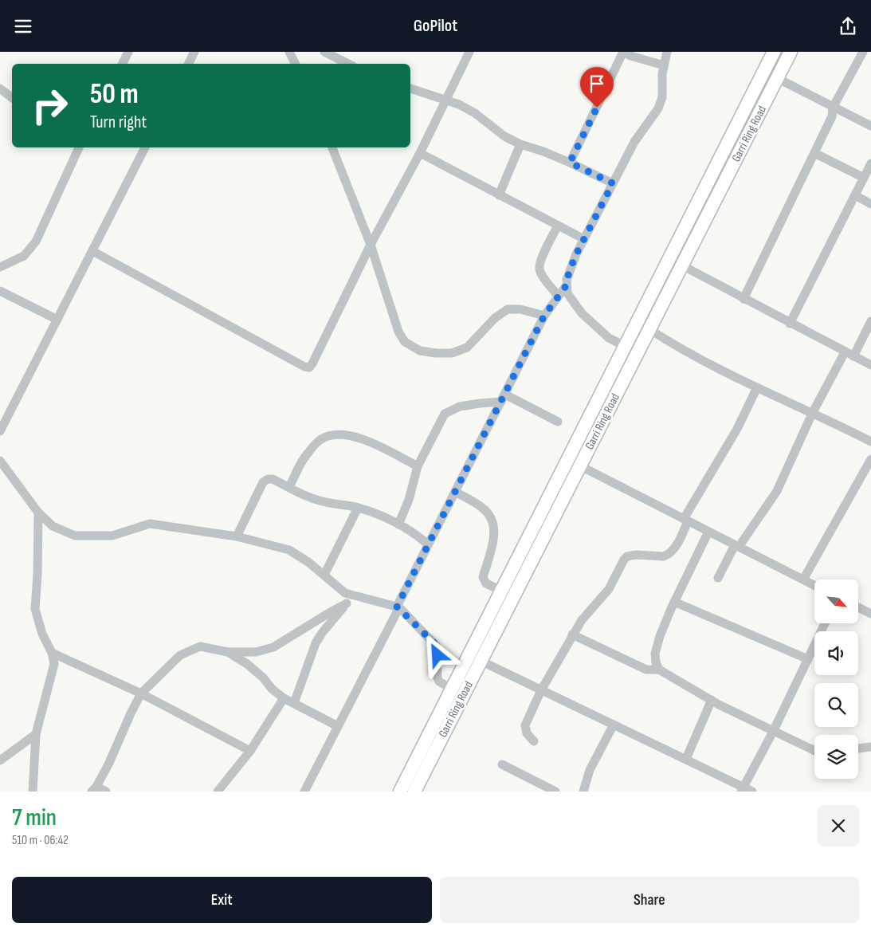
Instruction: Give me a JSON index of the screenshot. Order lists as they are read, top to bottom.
{
  "streets": {
    "highway": ["Garri Ring Road"]
  },
  "north": "bottom right",
  "page": {
    "header": "GoPilot",
    "turn": ["50 m", "Turn right"],
    "heading": ["7 min", "510 m · 06:42"],
    "buttons": ["Exit", "Share"]
  }
}
